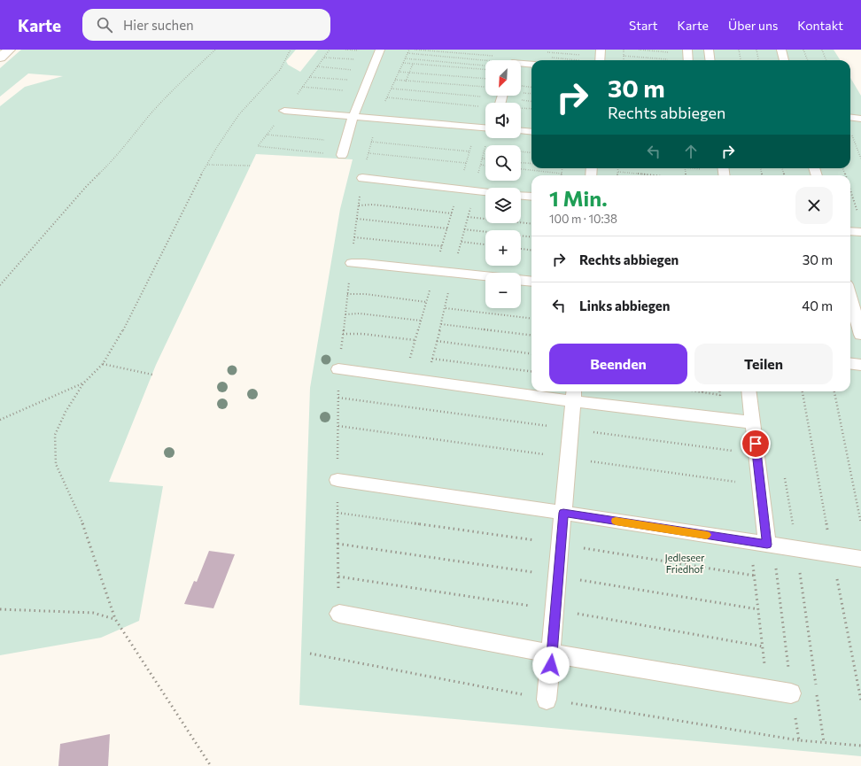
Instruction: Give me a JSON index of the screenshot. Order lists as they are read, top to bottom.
{
  "parks": ["Jedleseer Friedhof"],
  "north": "bottom left",
  "page": {
    "header": "Karte",
    "search": "Hier suchen",
    "nav": [
      "Start",
      "Karte",
      "Über uns",
      "Kontakt"
    ],
    "map_buttons": ["+", "−"],
    "turn": ["30 m", "Rechts abbiegen"],
    "heading": ["1 Min.", "100 m · 10:38"],
    "list": [
      {
        "name": "Rechts abbiegen",
        "value": "30 m"
      },
      {
        "name": "Links abbiegen",
        "value": "40 m"
      }
    ],
    "buttons": ["Beenden", "Teilen"]
  }
}
